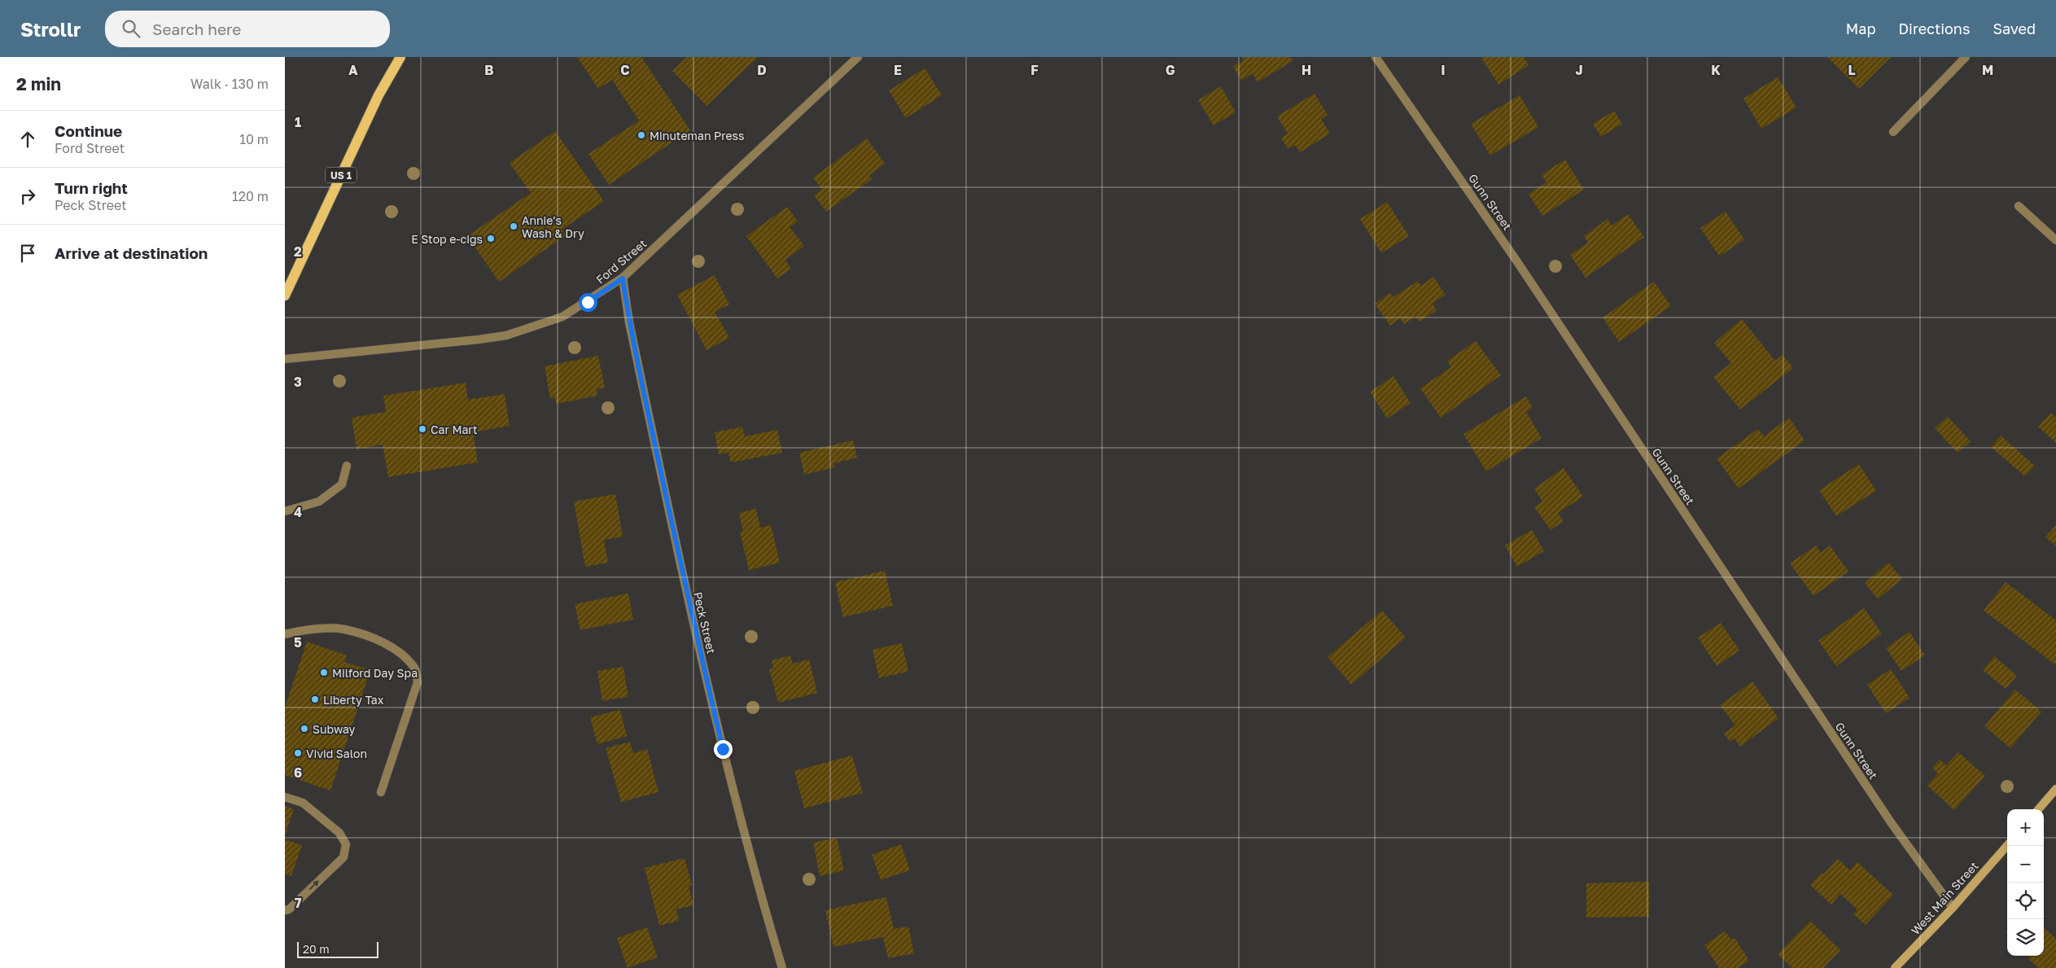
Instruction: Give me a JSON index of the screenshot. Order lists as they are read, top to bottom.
{
  "streets": {
    "main road": ["US 1", "West Main Street"],
    "street": ["Gunn Street", "Ford Street", "Peck Street"]
  },
  "crossings": [
    ["Gunn Street", "West Main Street"],
    ["Ford Street", "Peck Street"]
  ],
  "places": [
    "Minuteman Press",
    "Annie's Wash & Dry",
    "E Stop e-cigs",
    "Car Mart",
    "Milford Day Spa",
    "Liberty Tax",
    "Subway",
    "Vivid Salon"
  ],
  "scale_bar": "20 m",
  "page": {
    "header": "Strollr",
    "search": "Search here",
    "nav": ["Map", "Directions", "Saved"],
    "heading": ["2 min", "Walk · 130 m"],
    "list": [
      ["Continue", "Ford Street", "10 m"],
      ["Turn right", "Peck Street", "120 m"],
      "Arrive at destination"
    ],
    "map_buttons": ["+", "−"],
    "scale": "20 m"
  },
  "grid": {
    "columns": [
      "A",
      "B",
      "C",
      "D",
      "E",
      "F",
      "G",
      "H",
      "I",
      "J",
      "K",
      "L",
      "M"
    ],
    "rows": [
      "1",
      "2",
      "3",
      "4",
      "5",
      "6",
      "7"
    ]
  }
}
